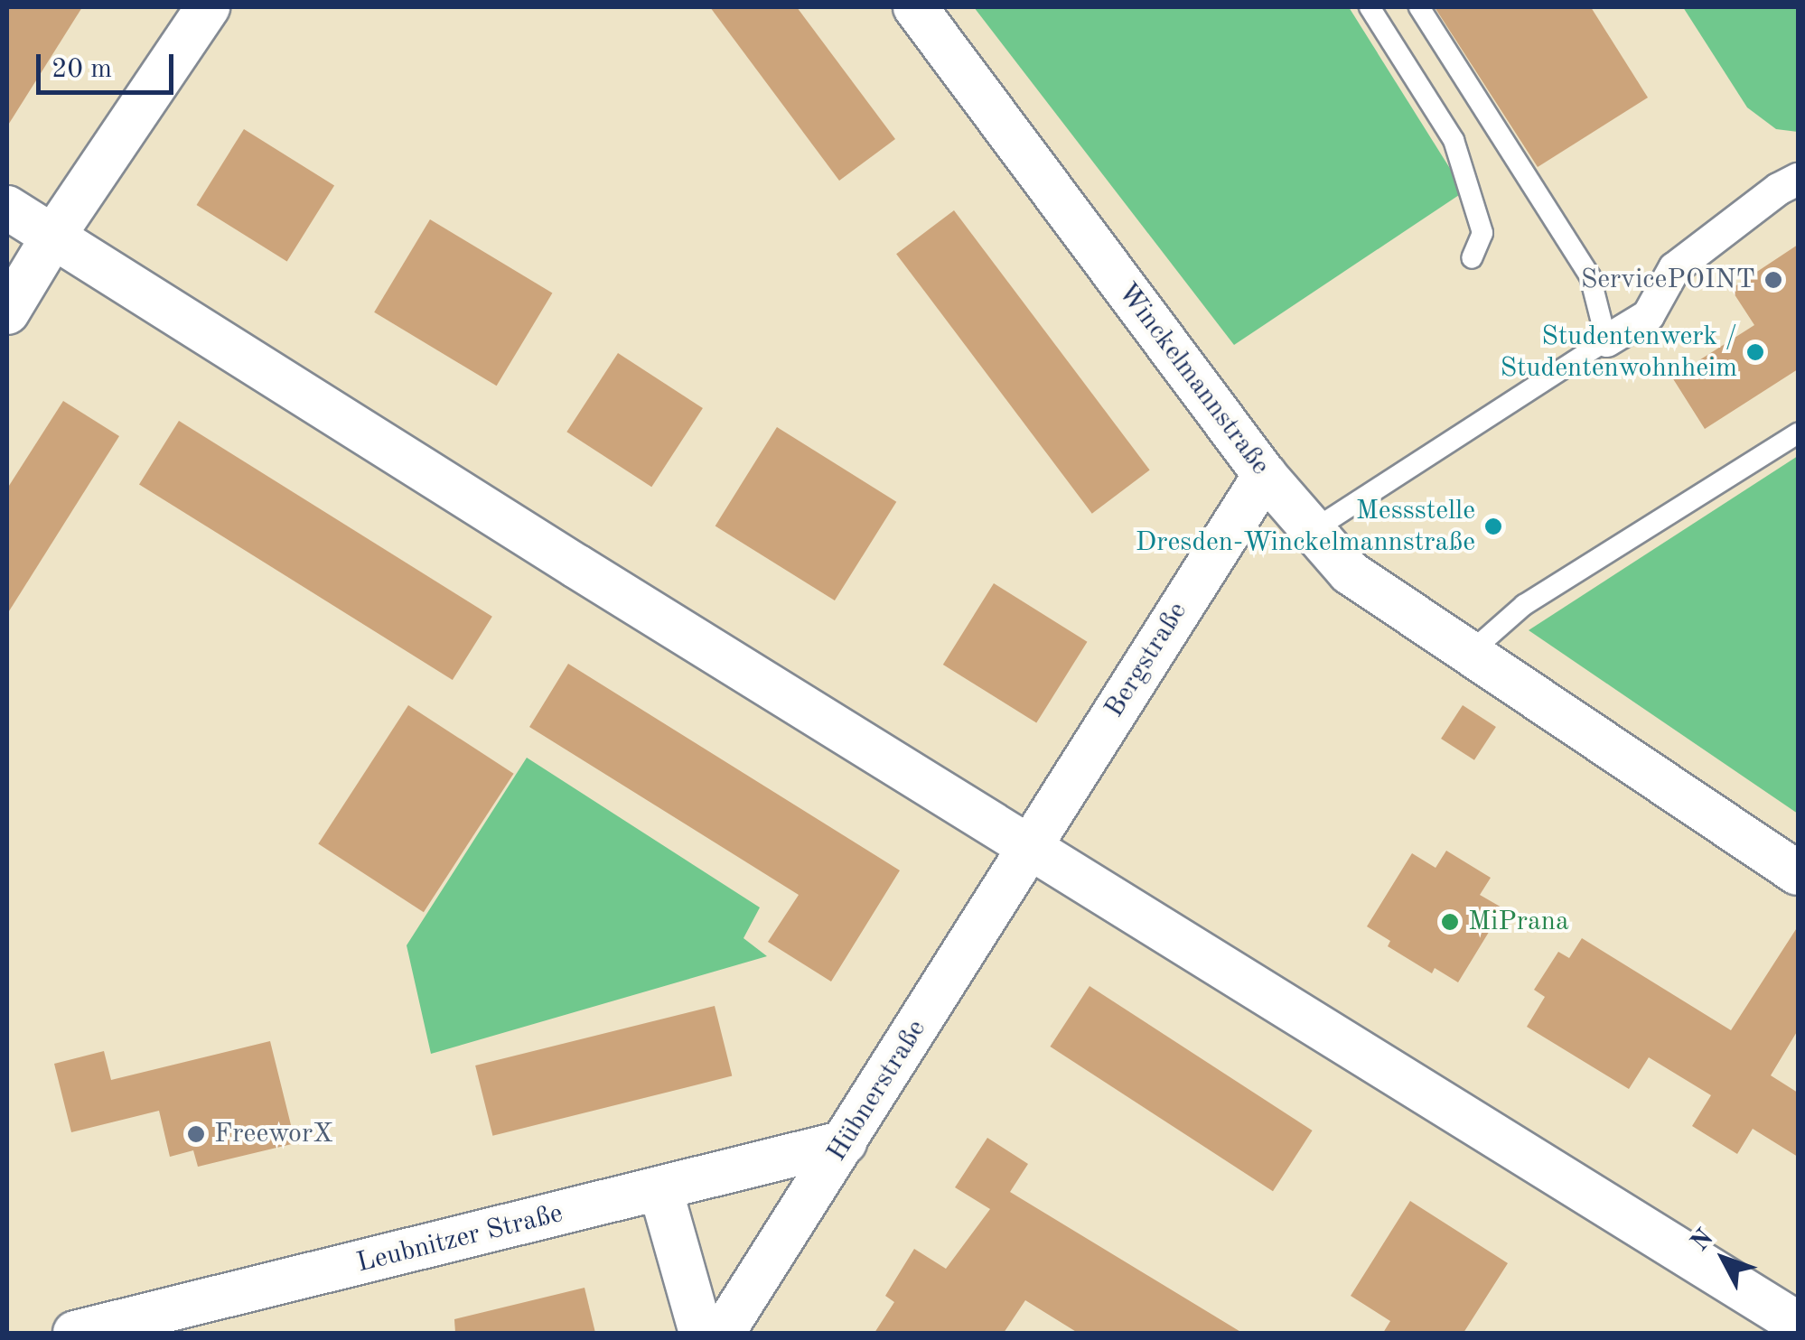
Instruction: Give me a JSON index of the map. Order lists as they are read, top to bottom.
{
  "streets": {
    "street": [
      "Winckelmannstraße",
      "Bergstraße",
      "Hübnerstraße",
      "Leubnitzer Straße"
    ]
  },
  "crossings": [
    ["Winckelmannstraße", "Bergstraße"],
    ["Bergstraße", "Hübnerstraße"],
    ["Hübnerstraße", "Leubnitzer Straße"]
  ],
  "places": [
    "ServicePOINT",
    "Studentenwerk / Studentenwohnheim",
    "Messstelle Dresden-Winckelmannstraße",
    "MiPrana",
    "FreeworX"
  ],
  "scale_bar": "20 m",
  "north": "top left"
}
